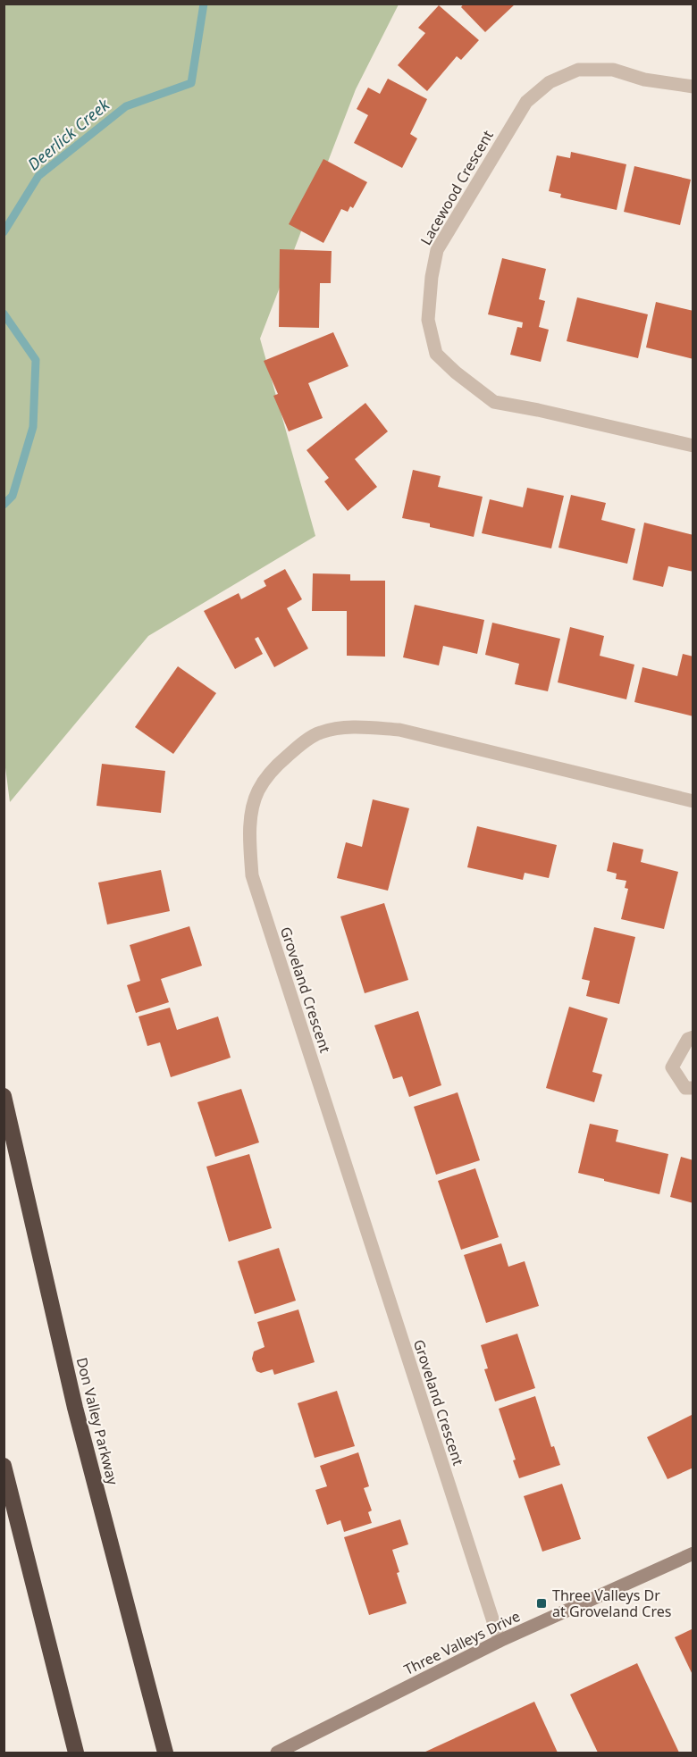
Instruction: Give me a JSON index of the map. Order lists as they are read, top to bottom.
{
  "streets": {
    "highway": ["Don Valley Parkway"],
    "street": ["Lacewood Crescent", "Groveland Crescent", "Three Valleys Drive"]
  },
  "crossings": [
    ["Groveland Crescent", "Three Valleys Drive"]
  ],
  "water": ["Deerlick Creek"],
  "places": {
    "transit": ["Three Valleys Dr at Groveland Cres"]
  }
}
